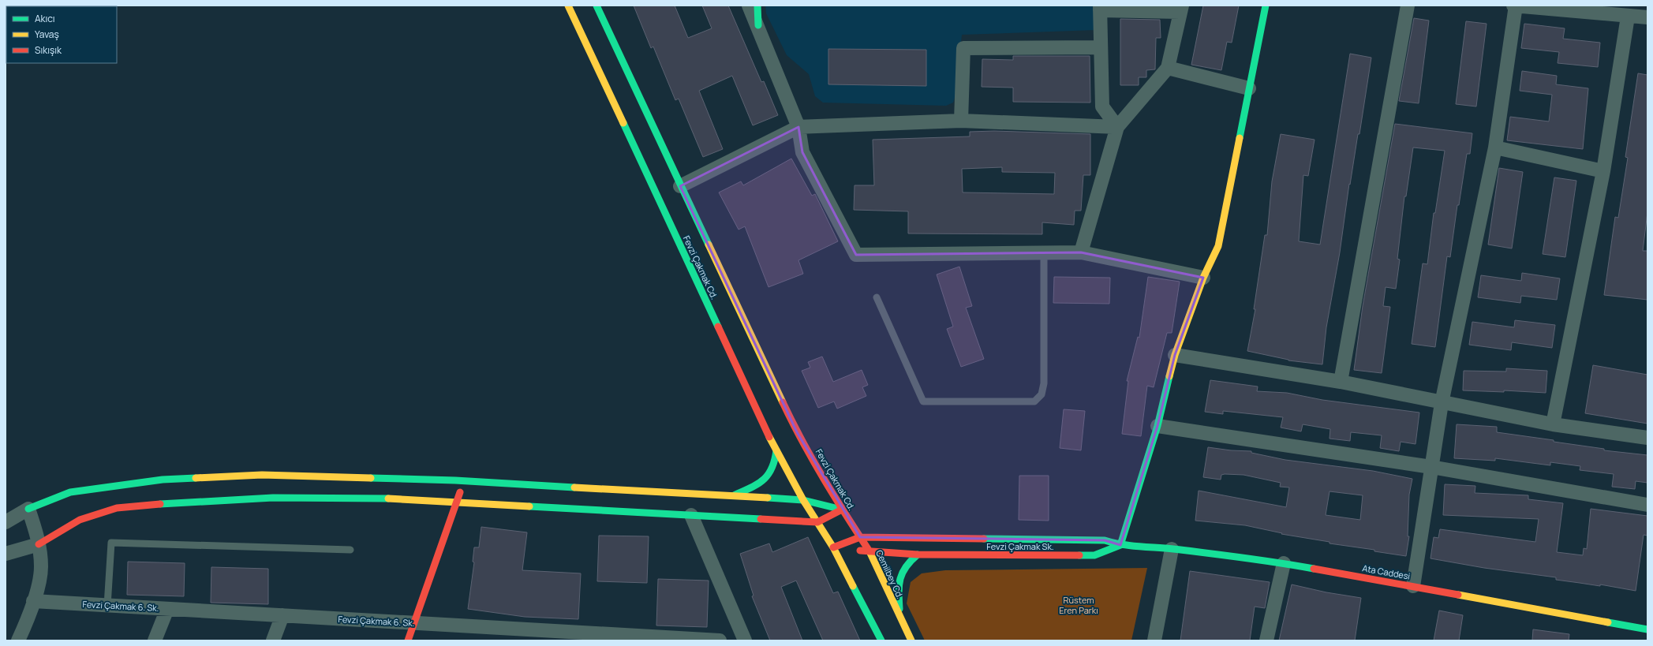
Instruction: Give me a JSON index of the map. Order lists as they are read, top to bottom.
{
  "streets": {
    "street": [
      "Fevzi Çakmak Cd.",
      "Fevzi Çakmak Sk.",
      "Ata Caddesi",
      "Cemilbey Cd.",
      "Fevzi Çakmak 6. Sk."
    ]
  },
  "crossings": [
    ["Fevzi Çakmak Cd.", "Fevzi Çakmak Sk."],
    ["Fevzi Çakmak Cd.", "Cemilbey Cd."],
    ["Fevzi Çakmak Sk.", "Ata Caddesi"],
    ["Fevzi Çakmak Sk.", "Cemilbey Cd."]
  ],
  "parks": ["Rüstem Eren Parkı"],
  "legend": ["Akıcı", "Yavaş", "Sıkışık"]
}
